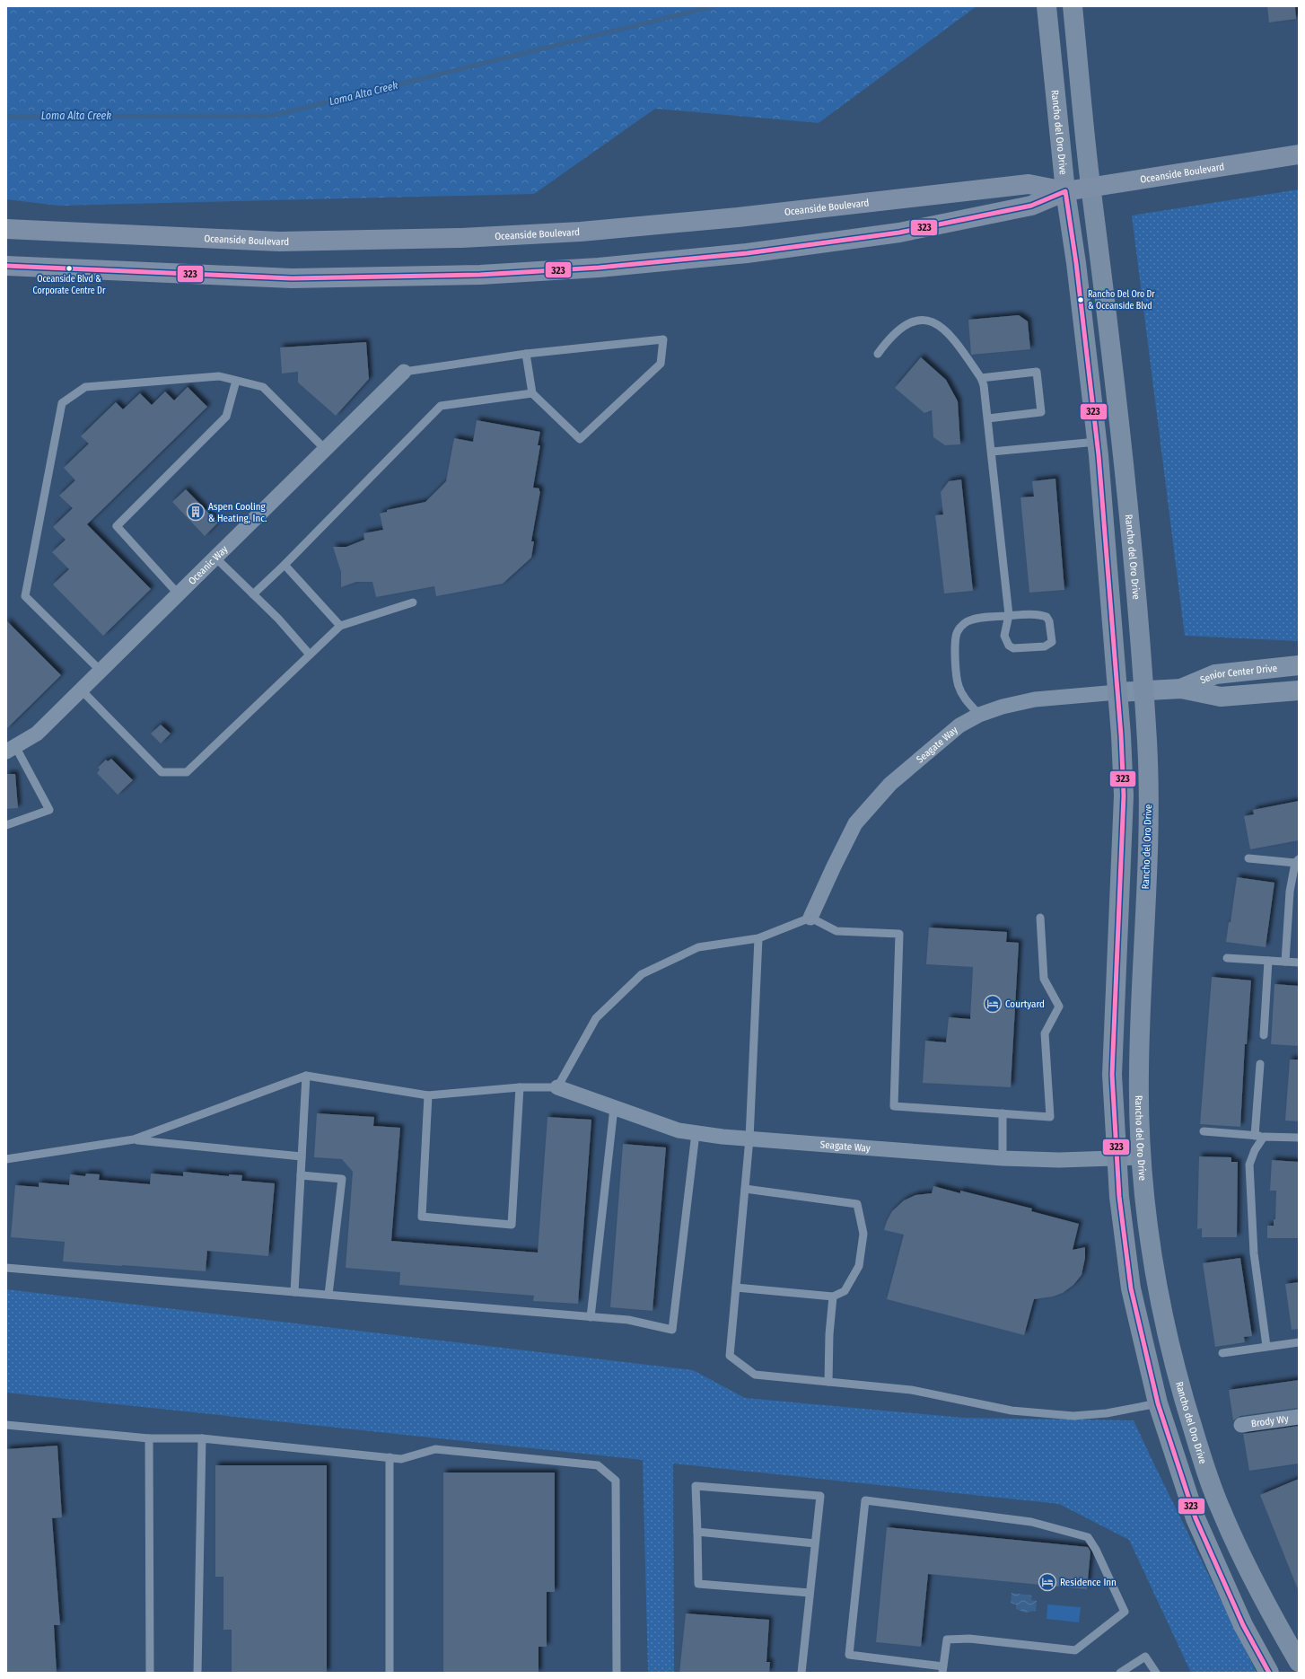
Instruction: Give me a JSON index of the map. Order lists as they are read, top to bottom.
{
  "streets": {
    "main road": ["Rancho del Oro Drive", "Oceanside Boulevard"],
    "street": [
      "Oceanic Way",
      "Senior Center Drive",
      "Seagate Way",
      "Brody Wy"
    ]
  },
  "crossings": [
    ["Rancho del Oro Drive", "Oceanside Boulevard"],
    ["Rancho del Oro Drive", "Senior Center Drive"],
    ["Rancho del Oro Drive", "Seagate Way"],
    ["Senior Center Drive", "Seagate Way"]
  ],
  "water": ["Loma Alta Creek"],
  "places": {
    "other": ["Oceanside Blvd & Corporate Centre Dr", "Rancho Del Oro Dr & Oceanside Blvd"],
    "building": ["Aspen Cooling & Heating, Inc."],
    "hotel": ["Courtyard", "Residence Inn"]
  },
  "lines": ["transit line 323"]
}
